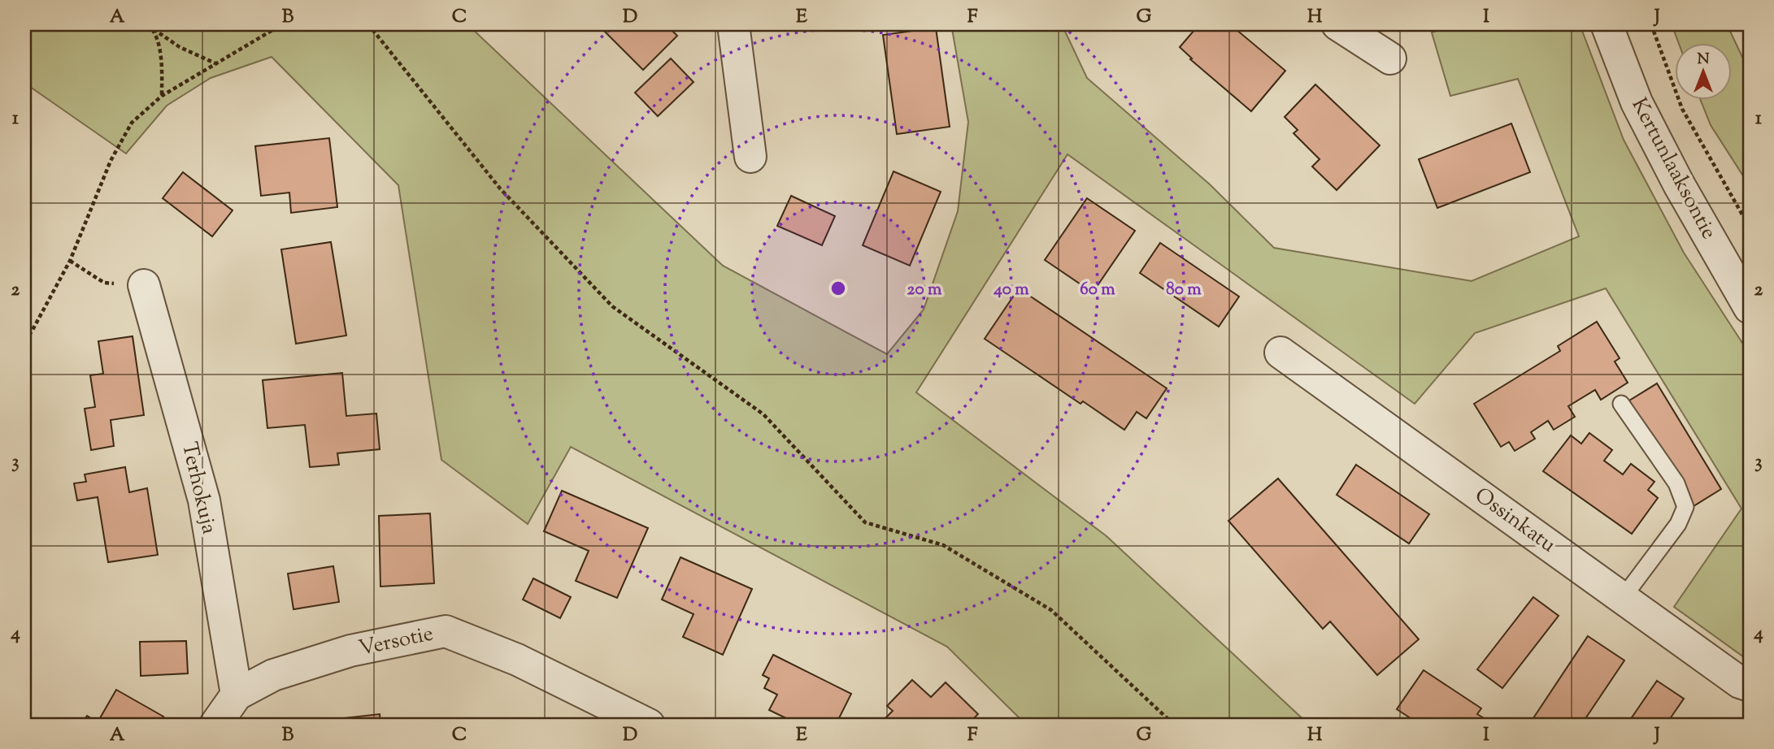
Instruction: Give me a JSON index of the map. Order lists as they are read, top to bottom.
{
  "streets": {
    "street": [
      "Kertunlaaksontie",
      "Terhokuja",
      "Ossinkatu",
      "Versotie"
    ]
  },
  "crossings": [
    ["Terhokuja", "Versotie"]
  ],
  "north": "top",
  "grid": {
    "columns": [
      "A",
      "B",
      "C",
      "D",
      "E",
      "F",
      "G",
      "H",
      "I",
      "J"
    ],
    "rows": [
      "1",
      "2",
      "3",
      "4"
    ]
  },
  "rings": [
    "20 m",
    "40 m",
    "60 m",
    "80 m"
  ]
}
